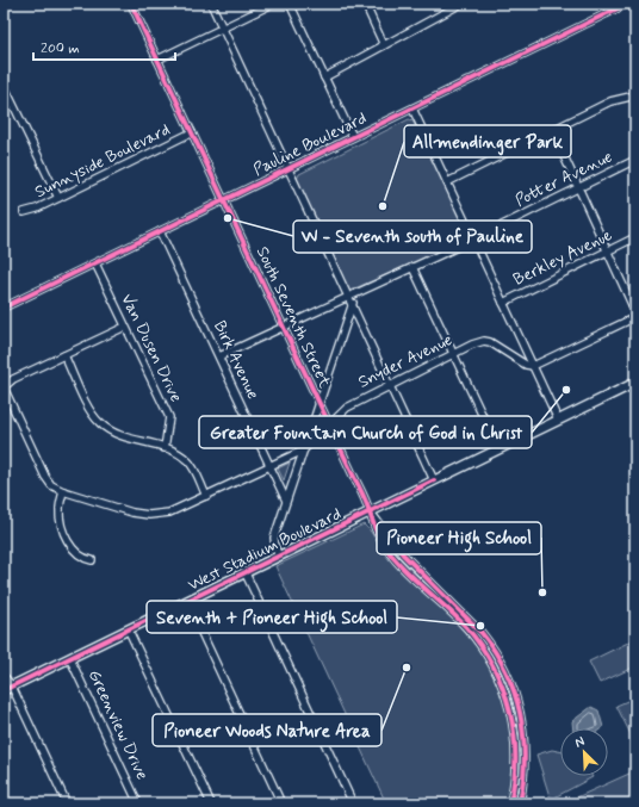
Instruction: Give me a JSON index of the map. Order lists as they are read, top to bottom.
{
  "streets": {
    "main road": ["West Stadium Boulevard"],
    "street": [
      "Pauline Boulevard",
      "Sunnyside Boulevard",
      "Potter Avenue",
      "Berkley Avenue",
      "South Seventh Street",
      "Van Dusen Drive",
      "Birk Avenue",
      "Snyder Avenue",
      "Greenview Drive"
    ]
  },
  "crossings": [
    ["Pauline Boulevard", "South Seventh Street"],
    ["Pauline Boulevard", "Van Dusen Drive"],
    ["Pauline Boulevard", "Birk Avenue"],
    ["Sunnyside Boulevard", "South Seventh Street"],
    ["Potter Avenue", "South Seventh Street"],
    ["Potter Avenue", "Birk Avenue"],
    ["South Seventh Street", "Snyder Avenue"],
    ["South Seventh Street", "West Stadium Boulevard"],
    ["Birk Avenue", "Snyder Avenue"],
    ["West Stadium Boulevard", "Greenview Drive"]
  ],
  "places": [
    "Allmendinger Park",
    "W - Seventh south of Pauline",
    "Greater Fountain Church of God in Christ",
    "Pioneer High School",
    "Seventh + Pioneer High School",
    "Pioneer Woods Nature Area"
  ],
  "scale_bar": "200 m",
  "north": "top left"
}
